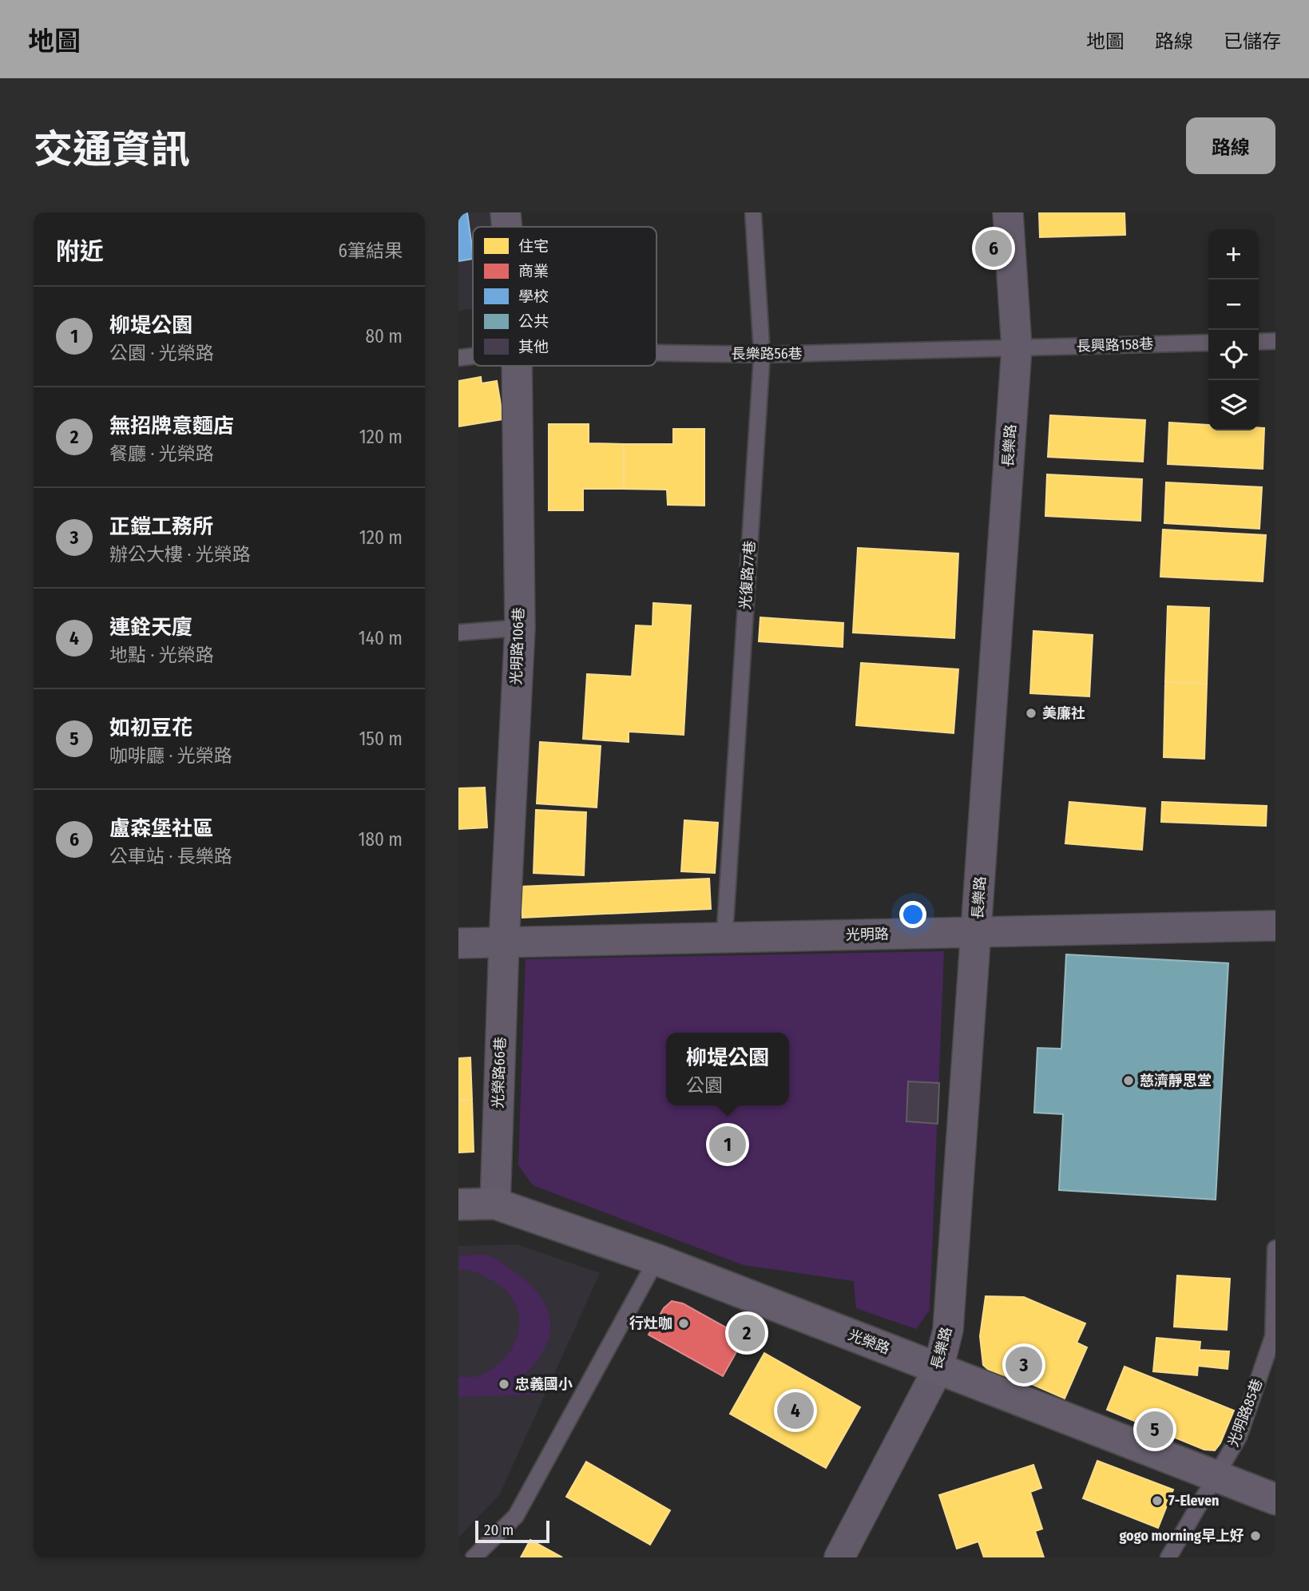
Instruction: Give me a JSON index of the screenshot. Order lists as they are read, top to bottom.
{
  "streets": {
    "street": [
      "長樂路",
      "光明路106巷",
      "光明路",
      "光榮路66巷",
      "光榮路"
    ],
    "lane": [
      "長興路158巷",
      "長樂路56巷",
      "光復路77巷",
      "光明路85巷"
    ]
  },
  "crossings": [
    ["長興路158巷", "長樂路56巷"],
    ["長興路158巷", "長樂路"],
    ["長樂路56巷", "長樂路"],
    ["長樂路56巷", "光復路77巷"],
    ["長樂路", "光明路"],
    ["長樂路", "光榮路"],
    ["光復路77巷", "光明路"],
    ["光明路106巷", "光明路"],
    ["光明路106巷", "光榮路66巷"],
    ["光明路", "光榮路66巷"],
    ["光榮路66巷", "光榮路"],
    ["光榮路", "光明路85巷"]
  ],
  "places": [
    "美廉社",
    "慈濟靜思堂",
    "行灶咖",
    "忠義國小",
    "7-Eleven",
    "gogo morning早上好"
  ],
  "legend": [
    "住宅",
    "商業",
    "學校",
    "公共",
    "其他"
  ],
  "scale_bar": "20 m",
  "page": {
    "header": "地圖",
    "nav": ["地圖", "路線", "已儲存"],
    "title": "交通資訊",
    "buttons": "路線",
    "heading": ["附近", "6筆結果"],
    "pins": [
      "6",
      "1",
      "2",
      "3",
      "4",
      "5"
    ],
    "map_buttons": ["+", "−"],
    "list": [
      {
        "mark": "1",
        "name": "柳堤公園",
        "note": "公園 · 光榮路",
        "value": "80 m"
      },
      {
        "mark": "2",
        "name": "無招牌意麵店",
        "note": "餐廳 · 光榮路",
        "value": "120 m"
      },
      {
        "mark": "3",
        "name": "正鎧工務所",
        "note": "辦公大樓 · 光榮路",
        "value": "120 m"
      },
      {
        "mark": "4",
        "name": "連銓天廈",
        "note": "地點 · 光榮路",
        "value": "140 m"
      },
      {
        "mark": "5",
        "name": "如初豆花",
        "note": "咖啡廳 · 光榮路",
        "value": "150 m"
      },
      {
        "mark": "6",
        "name": "盧森堡社區",
        "note": "公車站 · 長樂路",
        "value": "180 m"
      }
    ],
    "popup": ["柳堤公園", "公園"],
    "scale": "20 m"
  }
}
